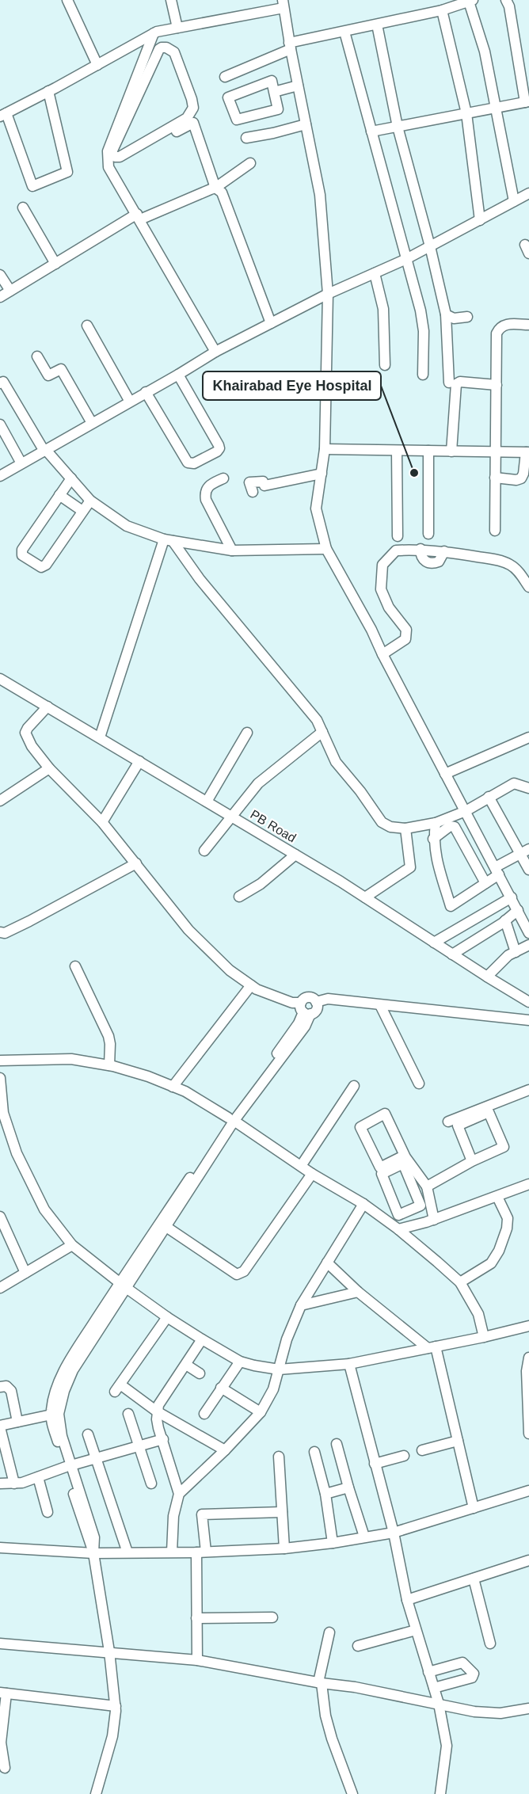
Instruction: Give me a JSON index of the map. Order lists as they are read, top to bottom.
{
  "streets": {
    "street": ["PB Road"]
  },
  "places": ["Khairabad Eye Hospital"]
}
